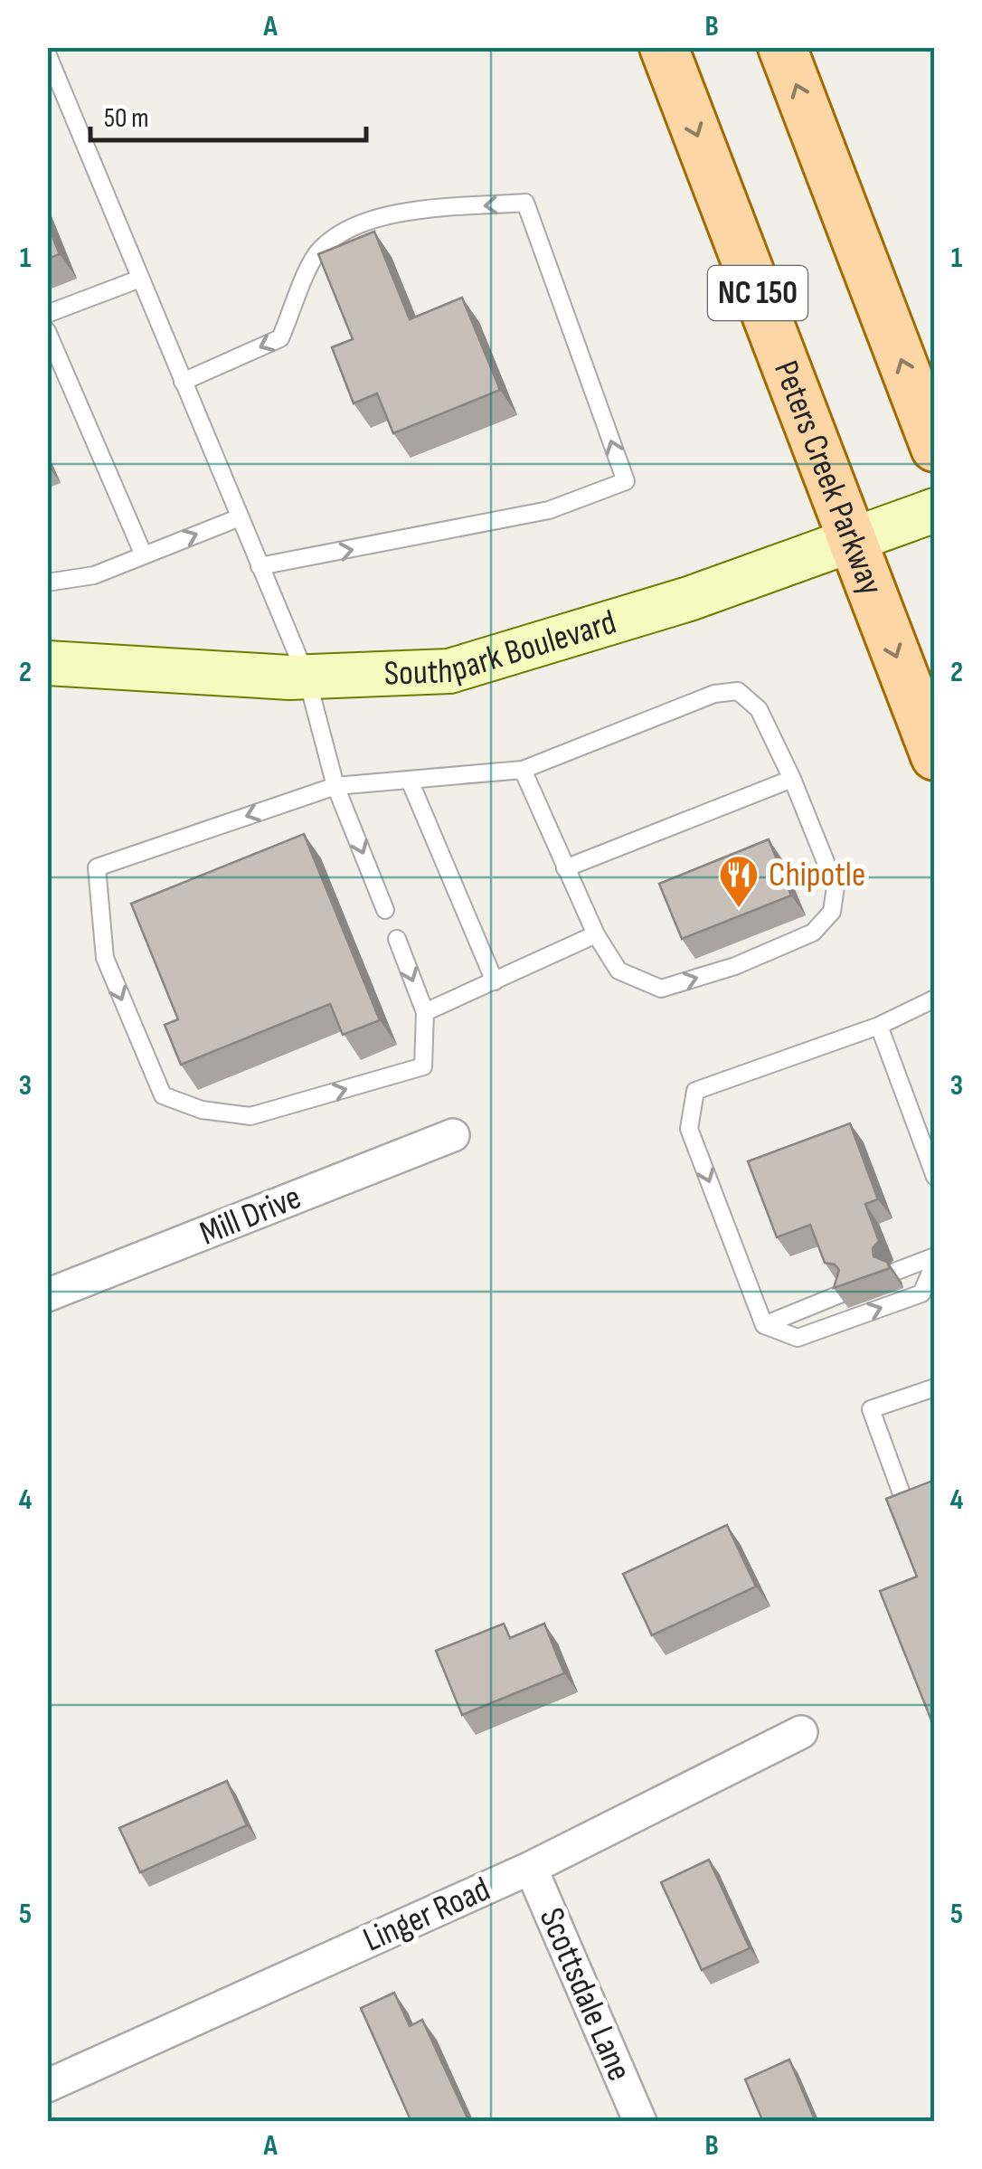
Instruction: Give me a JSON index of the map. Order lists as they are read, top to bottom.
{
  "streets": {
    "main road": ["NC 150", "Peters Creek Parkway"],
    "street": [
      "Southpark Boulevard",
      "Mill Drive",
      "Linger Road",
      "Scottsdale Lane"
    ]
  },
  "crossings": [
    ["Peters Creek Parkway", "Southpark Boulevard"],
    ["Linger Road", "Scottsdale Lane"]
  ],
  "places": {
    "restaurant": ["Chipotle"]
  },
  "scale_bar": "50 m",
  "grid": {
    "columns": ["A", "B"],
    "rows": [
      "1",
      "2",
      "3",
      "4",
      "5"
    ]
  }
}
